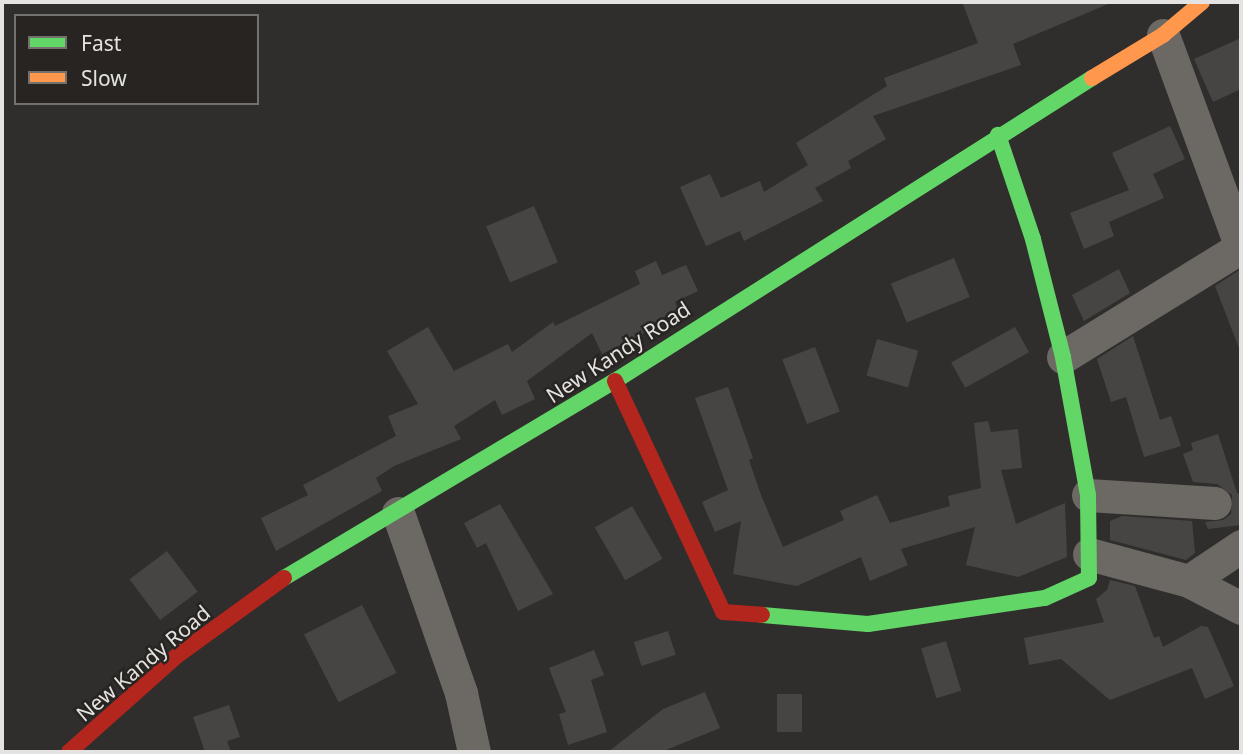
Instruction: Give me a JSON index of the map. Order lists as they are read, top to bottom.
{
  "streets": {
    "main road": ["New Kandy Road"]
  },
  "legend": ["Fast", "Slow"]
}
